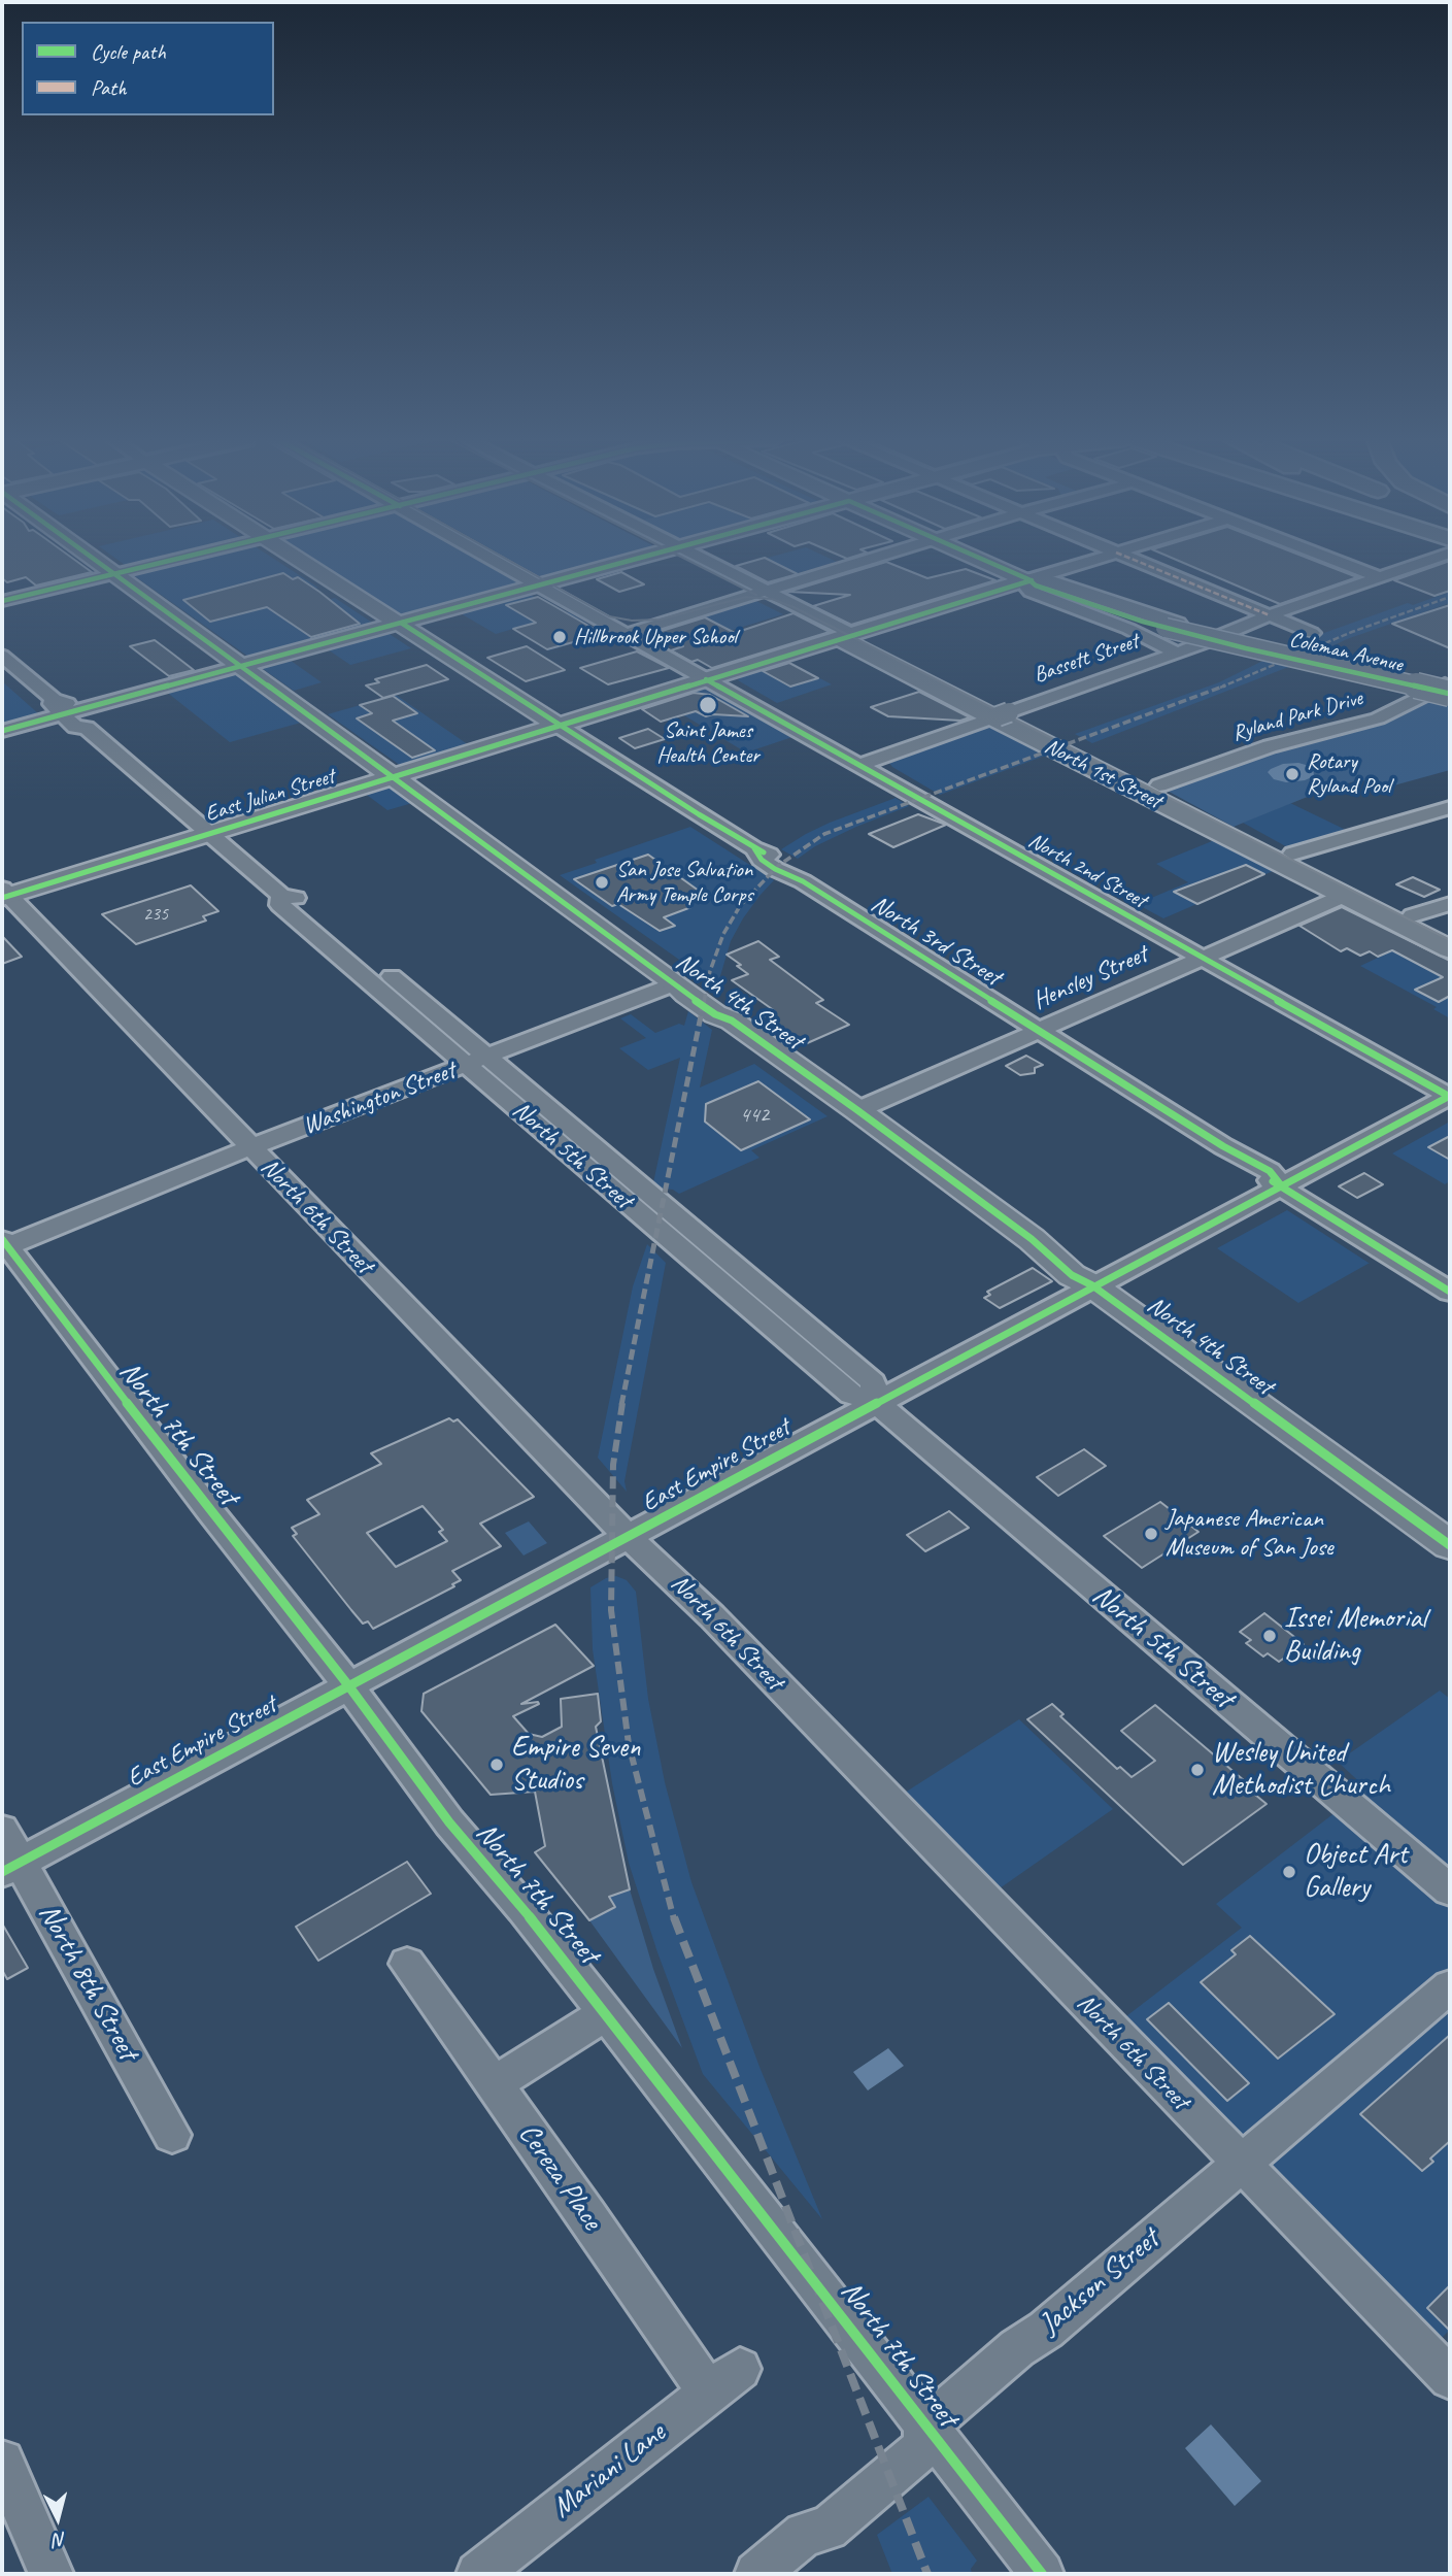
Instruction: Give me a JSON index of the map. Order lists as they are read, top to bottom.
{
  "streets": {
    "main road": [
      "Coleman Avenue",
      "North 1st Street",
      "East Julian Street",
      "North 3rd Street",
      "North 4th Street"
    ],
    "street": [
      "Bassett Street",
      "Ryland Park Drive",
      "North 2nd Street",
      "Hensley Street",
      "Washington Street",
      "North 5th Street",
      "North 6th Street",
      "North 7th Street",
      "East Empire Street",
      "North 8th Street",
      "Cereza Place",
      "Jackson Street",
      "Mariani Lane"
    ]
  },
  "crossings": [
    ["Coleman Avenue", "Ryland Park Drive"],
    ["Coleman Avenue", "East Julian Street"],
    ["Bassett Street", "North 1st Street"],
    ["Bassett Street", "North 2nd Street"],
    ["Ryland Park Drive", "North 1st Street"],
    ["North 1st Street", "East Julian Street"],
    ["North 1st Street", "Hensley Street"],
    ["East Julian Street", "North 2nd Street"],
    ["East Julian Street", "North 3rd Street"],
    ["East Julian Street", "North 4th Street"],
    ["East Julian Street", "North 5th Street"],
    ["East Julian Street", "North 6th Street"],
    ["North 2nd Street", "Hensley Street"],
    ["North 2nd Street", "East Empire Street"],
    ["North 3rd Street", "Hensley Street"],
    ["North 3rd Street", "East Empire Street"],
    ["Hensley Street", "North 4th Street"],
    ["North 4th Street", "Washington Street"],
    ["North 4th Street", "East Empire Street"],
    ["Washington Street", "North 5th Street"],
    ["Washington Street", "North 6th Street"],
    ["Washington Street", "North 7th Street"],
    ["North 5th Street", "East Empire Street"],
    ["North 6th Street", "East Empire Street"],
    ["North 6th Street", "Jackson Street"],
    ["North 7th Street", "East Empire Street"],
    ["North 7th Street", "Jackson Street"],
    ["East Empire Street", "North 8th Street"],
    ["Cereza Place", "Mariani Lane"]
  ],
  "places": [
    "Hillbrook Upper School",
    "Saint James Health Center",
    "Rotary Ryland Pool",
    "San Jose Salvation Army Temple Corps",
    "Japanese American Museum of San Jose",
    "Issei Memorial Building",
    "Empire Seven Studios",
    "Wesley United Methodist Church",
    "Object Art Gallery"
  ],
  "house_numbers": ["235", "442"],
  "legend": ["Cycle path", "Path"],
  "north": "bottom"
}
